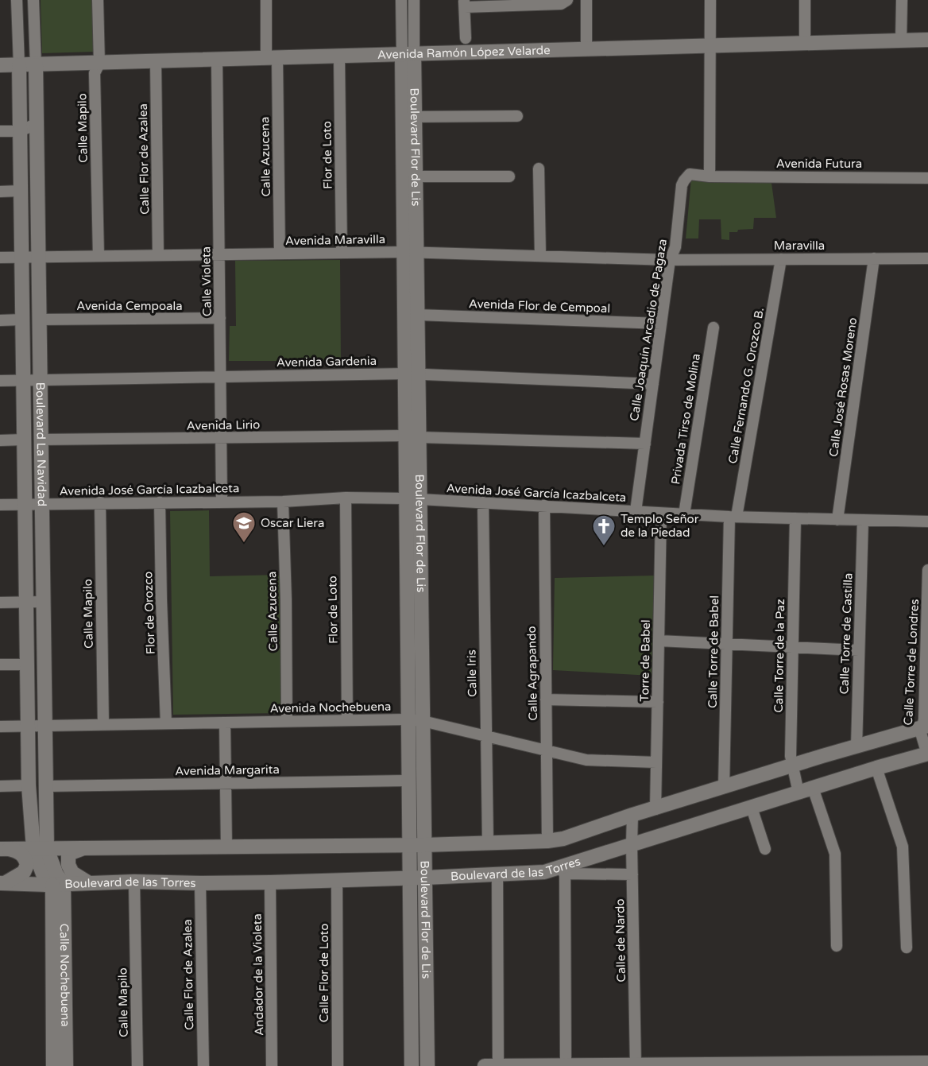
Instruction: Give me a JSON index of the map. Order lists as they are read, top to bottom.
{
  "streets": {
    "street": [
      "Avenida Ramón López Velarde",
      "Calle Mapilo",
      "Boulevard Flor de Lis",
      "Flor de Loto",
      "Calle Azucena",
      "Calle Flor de Azalea",
      "Avenida Futura",
      "Avenida Maravilla",
      "Maravilla",
      "Calle Violeta",
      "Avenida Cempoala",
      "Avenida Flor de Cempoal",
      "Calle Joaquín Arcadio de Pagaza",
      "Avenida Gardenia",
      "Calle Fernando G. Orozco B.",
      "Calle José Rosas Moreno",
      "Privada Tirso de Molina",
      "Avenida Lirio",
      "Boulevard La Navidad",
      "Avenida José García Icazbalceta",
      "Flor de Orozco",
      "Calle Torre de Castilla",
      "Calle Torre de Babel",
      "Calle Torre de la Paz",
      "Torre de Babel",
      "Calle Torre de Londres",
      "Calle Iris",
      "Calle Agrapando",
      "Avenida Nochebuena",
      "Avenida Margarita",
      "Boulevard de las Torres",
      "Calle de Nardo",
      "Calle Flor de Loto",
      "Andador de la Violeta",
      "Calle Nochebuena"
    ]
  },
  "crossings": [
    ["Avenida Ramón López Velarde", "Calle Mapilo"],
    ["Avenida Ramón López Velarde", "Boulevard Flor de Lis"],
    ["Avenida Ramón López Velarde", "Flor de Loto"],
    ["Avenida Ramón López Velarde", "Calle Azucena"],
    ["Avenida Ramón López Velarde", "Calle Flor de Azalea"],
    ["Avenida Ramón López Velarde", "Calle Violeta"],
    ["Avenida Ramón López Velarde", "Boulevard La Navidad"],
    ["Calle Mapilo", "Avenida Maravilla"],
    ["Calle Mapilo", "Avenida José García Icazbalceta"],
    ["Calle Mapilo", "Avenida Nochebuena"],
    ["Calle Mapilo", "Boulevard de las Torres"],
    ["Boulevard Flor de Lis", "Avenida Maravilla"],
    ["Boulevard Flor de Lis", "Avenida Flor de Cempoal"],
    ["Boulevard Flor de Lis", "Avenida Gardenia"],
    ["Boulevard Flor de Lis", "Avenida Lirio"],
    ["Boulevard Flor de Lis", "Avenida José García Icazbalceta"],
    ["Boulevard Flor de Lis", "Avenida Nochebuena"],
    ["Boulevard Flor de Lis", "Avenida Margarita"],
    ["Boulevard Flor de Lis", "Boulevard de las Torres"],
    ["Flor de Loto", "Avenida Maravilla"],
    ["Flor de Loto", "Avenida José García Icazbalceta"],
    ["Flor de Loto", "Avenida Nochebuena"],
    ["Calle Azucena", "Avenida Maravilla"],
    ["Calle Azucena", "Avenida José García Icazbalceta"],
    ["Calle Azucena", "Avenida Nochebuena"],
    ["Calle Flor de Azalea", "Avenida Maravilla"],
    ["Calle Flor de Azalea", "Boulevard de las Torres"],
    ["Avenida Futura", "Calle Joaquín Arcadio de Pagaza"],
    ["Avenida Maravilla", "Maravilla"],
    ["Avenida Maravilla", "Calle Violeta"],
    ["Avenida Maravilla", "Calle Joaquín Arcadio de Pagaza"],
    ["Avenida Maravilla", "Boulevard La Navidad"],
    ["Maravilla", "Calle Joaquín Arcadio de Pagaza"],
    ["Maravilla", "Calle Fernando G. Orozco B."],
    ["Maravilla", "Calle José Rosas Moreno"],
    ["Calle Violeta", "Avenida Cempoala"],
    ["Calle Violeta", "Avenida Gardenia"],
    ["Calle Violeta", "Avenida Lirio"],
    ["Calle Violeta", "Avenida José García Icazbalceta"],
    ["Avenida Cempoala", "Boulevard La Navidad"],
    ["Avenida Flor de Cempoal", "Calle Joaquín Arcadio de Pagaza"],
    ["Calle Joaquín Arcadio de Pagaza", "Avenida Gardenia"],
    ["Calle Joaquín Arcadio de Pagaza", "Avenida Lirio"],
    ["Calle Joaquín Arcadio de Pagaza", "Avenida José García Icazbalceta"],
    ["Avenida Gardenia", "Boulevard La Navidad"],
    ["Calle Fernando G. Orozco B.", "Avenida José García Icazbalceta"],
    ["Calle Fernando G. Orozco B.", "Calle Torre de Babel"],
    ["Calle José Rosas Moreno", "Avenida José García Icazbalceta"],
    ["Privada Tirso de Molina", "Avenida José García Icazbalceta"],
    ["Avenida Lirio", "Boulevard La Navidad"],
    ["Boulevard La Navidad", "Avenida José García Icazbalceta"],
    ["Boulevard La Navidad", "Avenida Nochebuena"],
    ["Boulevard La Navidad", "Avenida Margarita"],
    ["Boulevard La Navidad", "Boulevard de las Torres"],
    ["Boulevard La Navidad", "Calle Nochebuena"],
    ["Avenida José García Icazbalceta", "Flor de Orozco"],
    ["Avenida José García Icazbalceta", "Calle Torre de Castilla"],
    ["Avenida José García Icazbalceta", "Calle Torre de Babel"],
    ["Avenida José García Icazbalceta", "Calle Torre de la Paz"],
    ["Avenida José García Icazbalceta", "Torre de Babel"],
    ["Avenida José García Icazbalceta", "Calle Iris"],
    ["Avenida José García Icazbalceta", "Calle Agrapando"],
    ["Flor de Orozco", "Avenida Nochebuena"],
    ["Calle Torre de Castilla", "Boulevard de las Torres"],
    ["Calle Torre de Babel", "Boulevard de las Torres"],
    ["Calle Torre de la Paz", "Boulevard de las Torres"],
    ["Torre de Babel", "Avenida Nochebuena"],
    ["Torre de Babel", "Boulevard de las Torres"],
    ["Calle Torre de Londres", "Boulevard de las Torres"],
    ["Calle Iris", "Avenida Nochebuena"],
    ["Calle Iris", "Boulevard de las Torres"],
    ["Calle Agrapando", "Avenida Nochebuena"],
    ["Calle Agrapando", "Boulevard de las Torres"],
    ["Boulevard de las Torres", "Calle de Nardo"],
    ["Boulevard de las Torres", "Calle Flor de Loto"],
    ["Boulevard de las Torres", "Andador de la Violeta"],
    ["Boulevard de las Torres", "Calle Nochebuena"]
  ],
  "places": {
    "school or university": ["Oscar Liera"],
    "church": ["Templo Señor de la Piedad"]
  }
}
